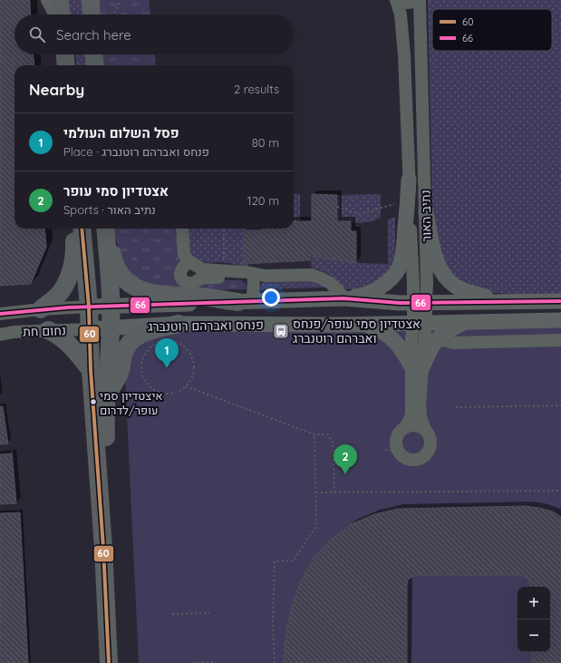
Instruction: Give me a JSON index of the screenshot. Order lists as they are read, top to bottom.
{
  "streets": {
    "main road": ["פנחס ואברהם רוטנברג"],
    "street": ["נתיב האור", "נחום חת"]
  },
  "crossings": [
    ["נתיב האור", "פנחס ואברהם רוטנברג"],
    ["פנחס ואברהם רוטנברג", "נחום חת"]
  ],
  "places": {
    "bus stop": ["אצטדיון סמי עופר/פנחס ואברהם רוטנברג"],
    "other": ["איצטדיון סמי עופר/לדרום"]
  },
  "lines": ["transit line 60", "transit line 66"],
  "legend": ["60", "66"],
  "page": {
    "search": "Search here",
    "heading": ["Nearby", "2 results"],
    "list": [
      {
        "mark": "1",
        "name": "פסל השלום העולמי",
        "note": "Place · פנחס ואברהם רוטנברג",
        "value": "80 m"
      },
      {
        "mark": "2",
        "name": "אצטדיון סמי עופר",
        "note": "Sports · נתיב האור",
        "value": "120 m"
      }
    ],
    "pins": ["1", "2"],
    "map_buttons": ["+", "−"]
  }
}
